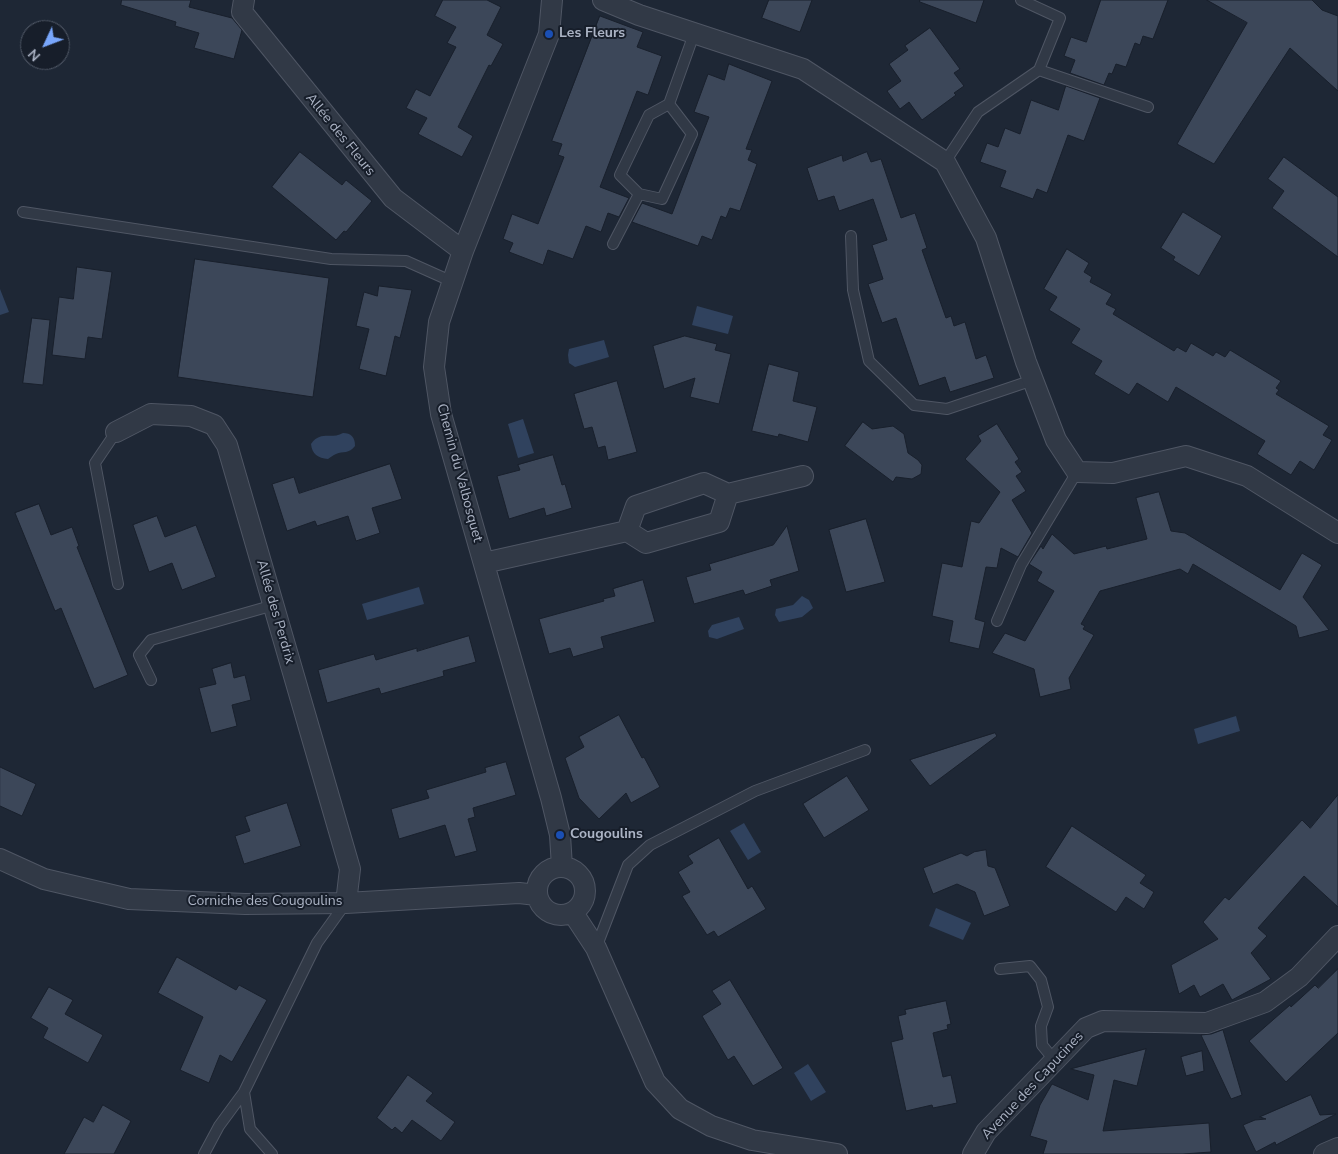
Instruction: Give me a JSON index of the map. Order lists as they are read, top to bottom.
{
  "streets": {
    "street": [
      "Allée des Fleurs",
      "Chemin du Valbosquet",
      "Allée des Perdrix",
      "Corniche des Cougoulins",
      "Avenue des Capucines"
    ]
  },
  "crossings": [
    ["Allée des Fleurs", "Chemin du Valbosquet"],
    ["Chemin du Valbosquet", "Corniche des Cougoulins"],
    ["Allée des Perdrix", "Corniche des Cougoulins"]
  ],
  "places": ["Les Fleurs", "Cougoulins"],
  "north": "bottom left"
}
